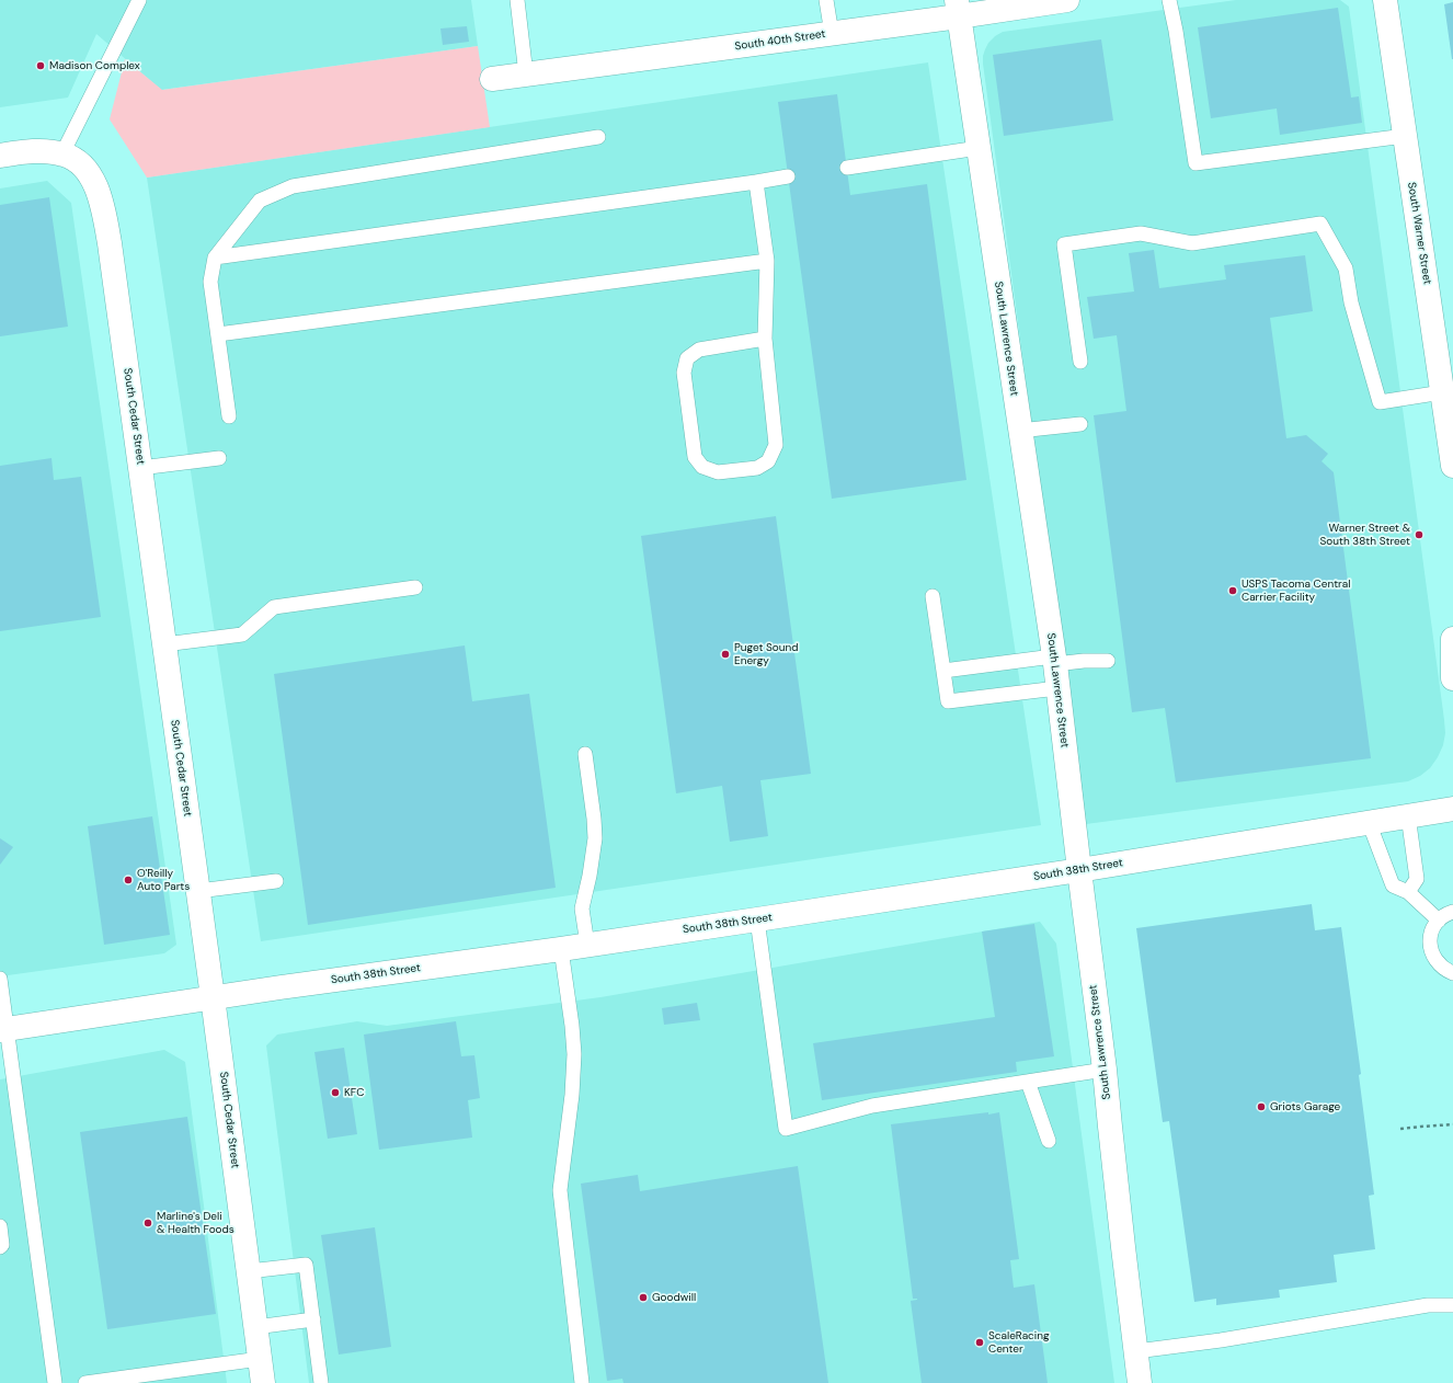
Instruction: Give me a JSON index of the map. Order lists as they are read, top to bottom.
{
  "streets": {
    "street": [
      "South 40th Street",
      "South Warner Street",
      "South Lawrence Street",
      "South Cedar Street",
      "South 38th Street"
    ]
  },
  "crossings": [
    ["South 40th Street", "South Lawrence Street"],
    ["South Lawrence Street", "South 38th Street"],
    ["South Cedar Street", "South 38th Street"]
  ],
  "places": [
    "Madison Complex",
    "Warner Street & South 38th Street",
    "USPS Tacoma Central Carrier Facility",
    "Puget Sound Energy",
    "O'Reilly Auto Parts",
    "KFC",
    "Griots Garage",
    "Marline's Deli & Health Foods",
    "Goodwill",
    "ScaleRacing Center"
  ]
}
